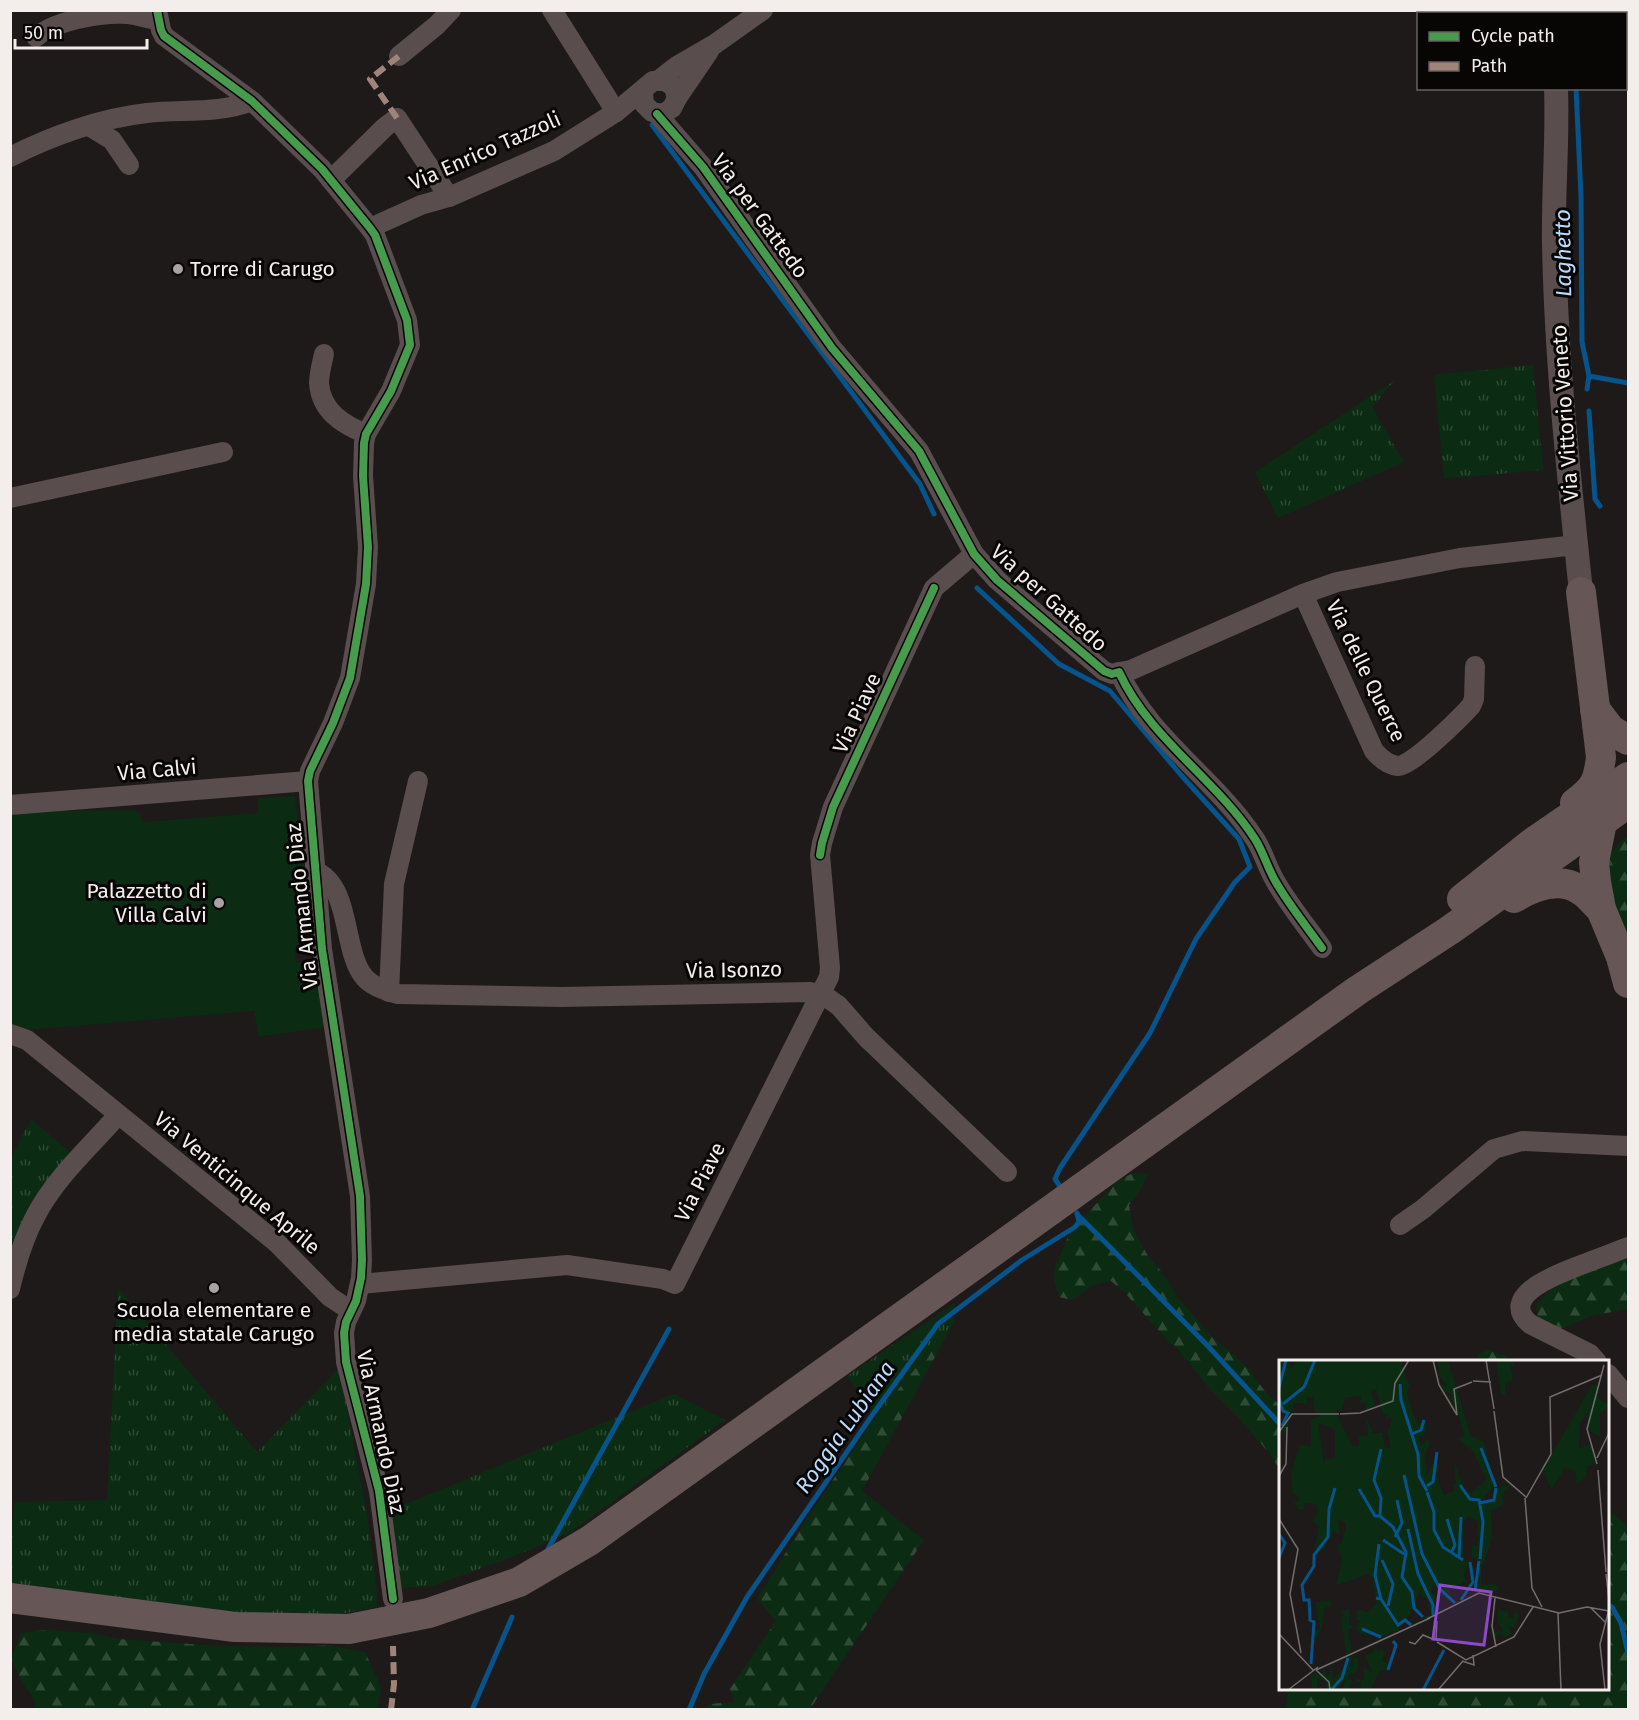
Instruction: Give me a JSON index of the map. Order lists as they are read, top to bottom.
{
  "streets": {
    "street": [
      "Via Enrico Tazzoli",
      "Via per Gattedo",
      "Via Vittorio Veneto",
      "Via delle Querce",
      "Via Piave",
      "Via Calvi",
      "Via Armando Diaz",
      "Via Isonzo",
      "Via Venticinque Aprile"
    ]
  },
  "crossings": [
    ["Via Enrico Tazzoli", "Via per Gattedo"],
    ["Via Enrico Tazzoli", "Via Armando Diaz"],
    ["Via per Gattedo", "Via delle Querce"],
    ["Via per Gattedo", "Via Piave"],
    ["Via Vittorio Veneto", "Via delle Querce"],
    ["Via Piave", "Via Armando Diaz"],
    ["Via Piave", "Via Isonzo"],
    ["Via Calvi", "Via Armando Diaz"],
    ["Via Armando Diaz", "Via Isonzo"],
    ["Via Armando Diaz", "Via Venticinque Aprile"]
  ],
  "water": ["Laghetto", "Roggia Lubiana"],
  "places": ["Torre di Carugo", "Palazzetto di Villa Calvi", "Scuola elementare e media statale Carugo"],
  "legend": ["Cycle path", "Path"],
  "scale_bar": "50 m"
}
